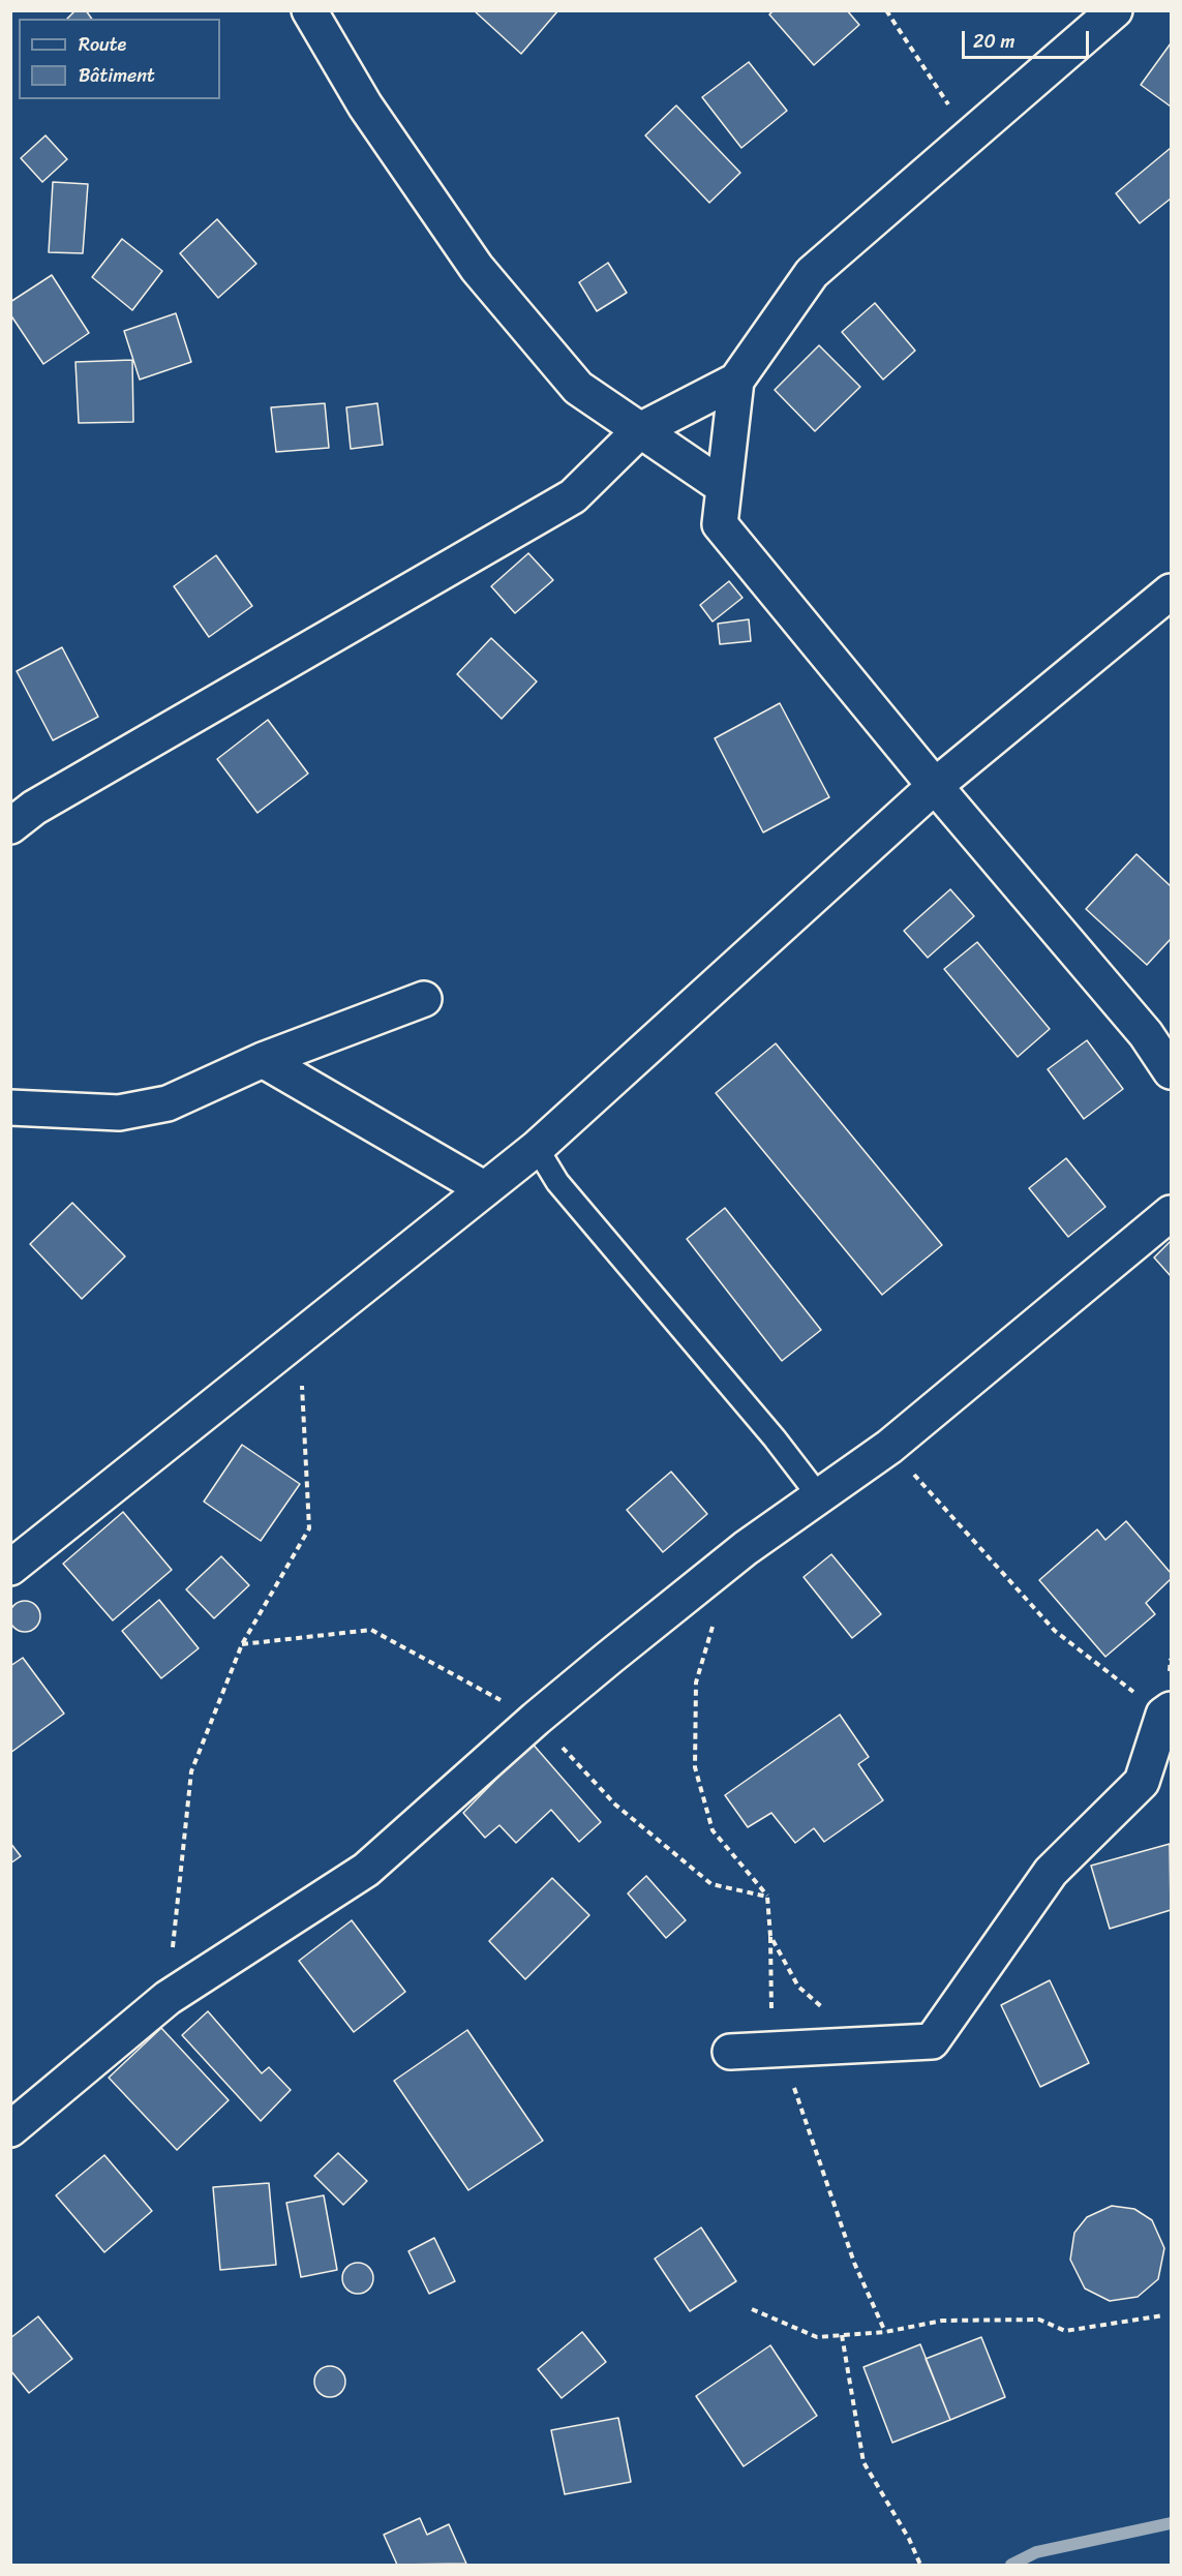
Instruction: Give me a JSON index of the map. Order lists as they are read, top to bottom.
{
  "legend": ["Route", "Bâtiment"],
  "scale_bar": "20 m"
}
